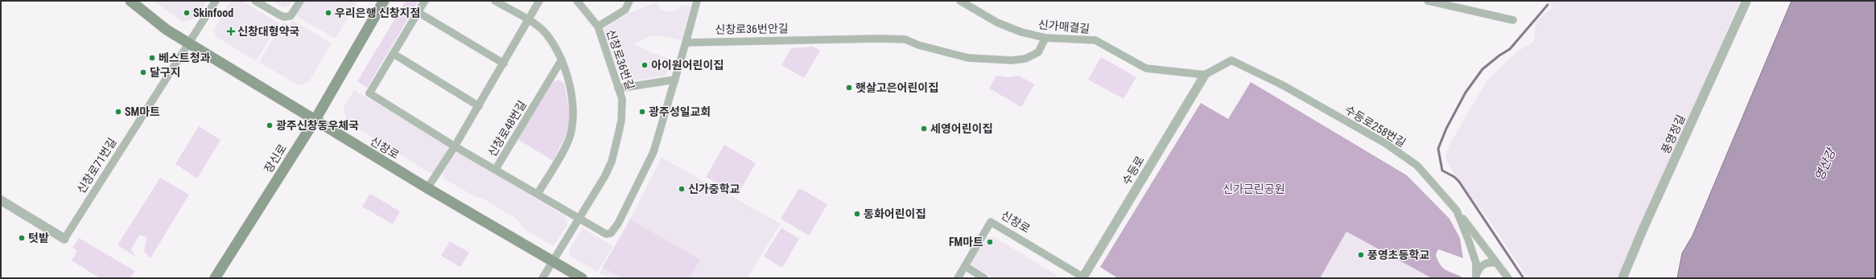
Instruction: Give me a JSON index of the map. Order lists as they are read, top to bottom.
{
  "streets": {
    "main road": ["신창로", "장신로"],
    "street": [
      "신가매결길",
      "신창로36번안길",
      "신창로36번길",
      "수등로258번길",
      "신창로48번길",
      "풍영정길",
      "신창로71번길",
      "수등로"
    ]
  },
  "crossings": [
    ["신가매결길", "신창로36번안길"],
    ["신가매결길", "수등로258번길"],
    ["신가매결길", "수등로"],
    ["신창로36번길", "신창로"],
    ["수등로258번길", "수등로"],
    ["신창로", "장신로"],
    ["신창로", "신창로71번길"],
    ["신창로", "수등로"]
  ],
  "water": ["영산강"],
  "parks": ["신가근린공원"],
  "places": {
    "other": [
      "Skinfood",
      "우리은행 신창지점",
      "베스트청과",
      "아이원어린이집",
      "달구지",
      "햇살고은어린이집",
      "SM마트",
      "광주성일교회",
      "광주신창동우체국",
      "세영어린이집",
      "신가중학교",
      "동화어린이집",
      "텃밭",
      "FM마트",
      "풍영초등학교"
    ],
    "health": ["신창대형약국"]
  }
}
